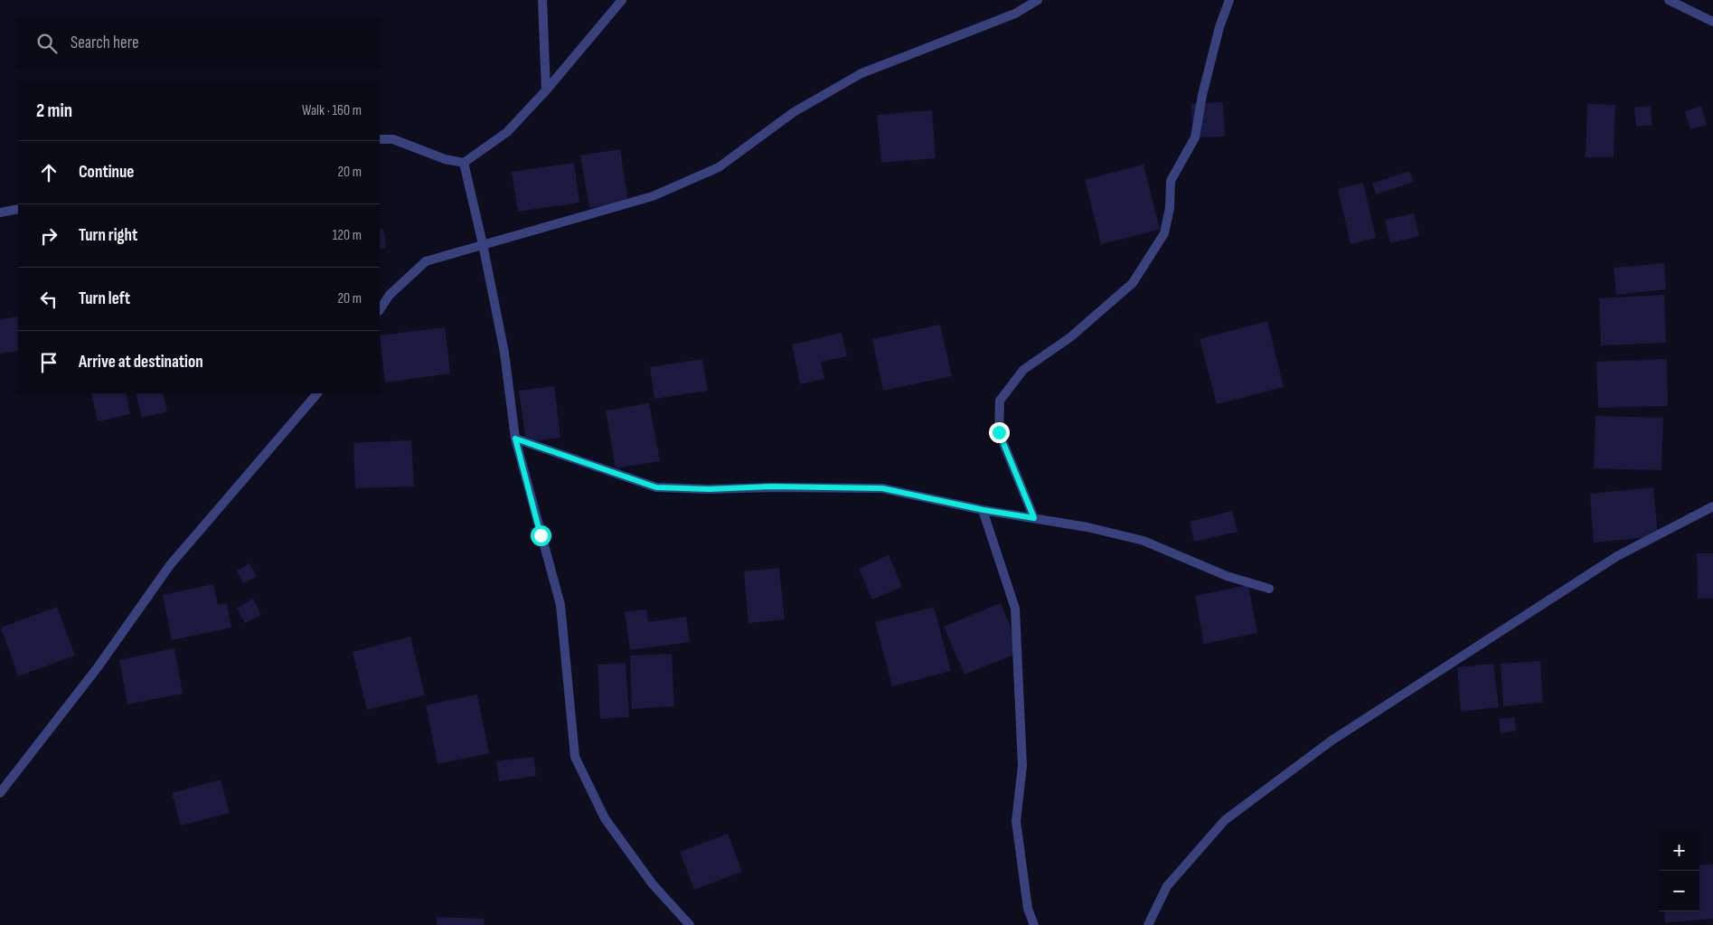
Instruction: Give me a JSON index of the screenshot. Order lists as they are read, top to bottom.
{
  "page": {
    "search": "Search here",
    "heading": ["2 min", "Walk · 160 m"],
    "list": [
      ["Continue", "20 m"],
      ["Turn right", "120 m"],
      ["Turn left", "20 m"],
      "Arrive at destination"
    ],
    "map_buttons": ["+", "−"]
  }
}
